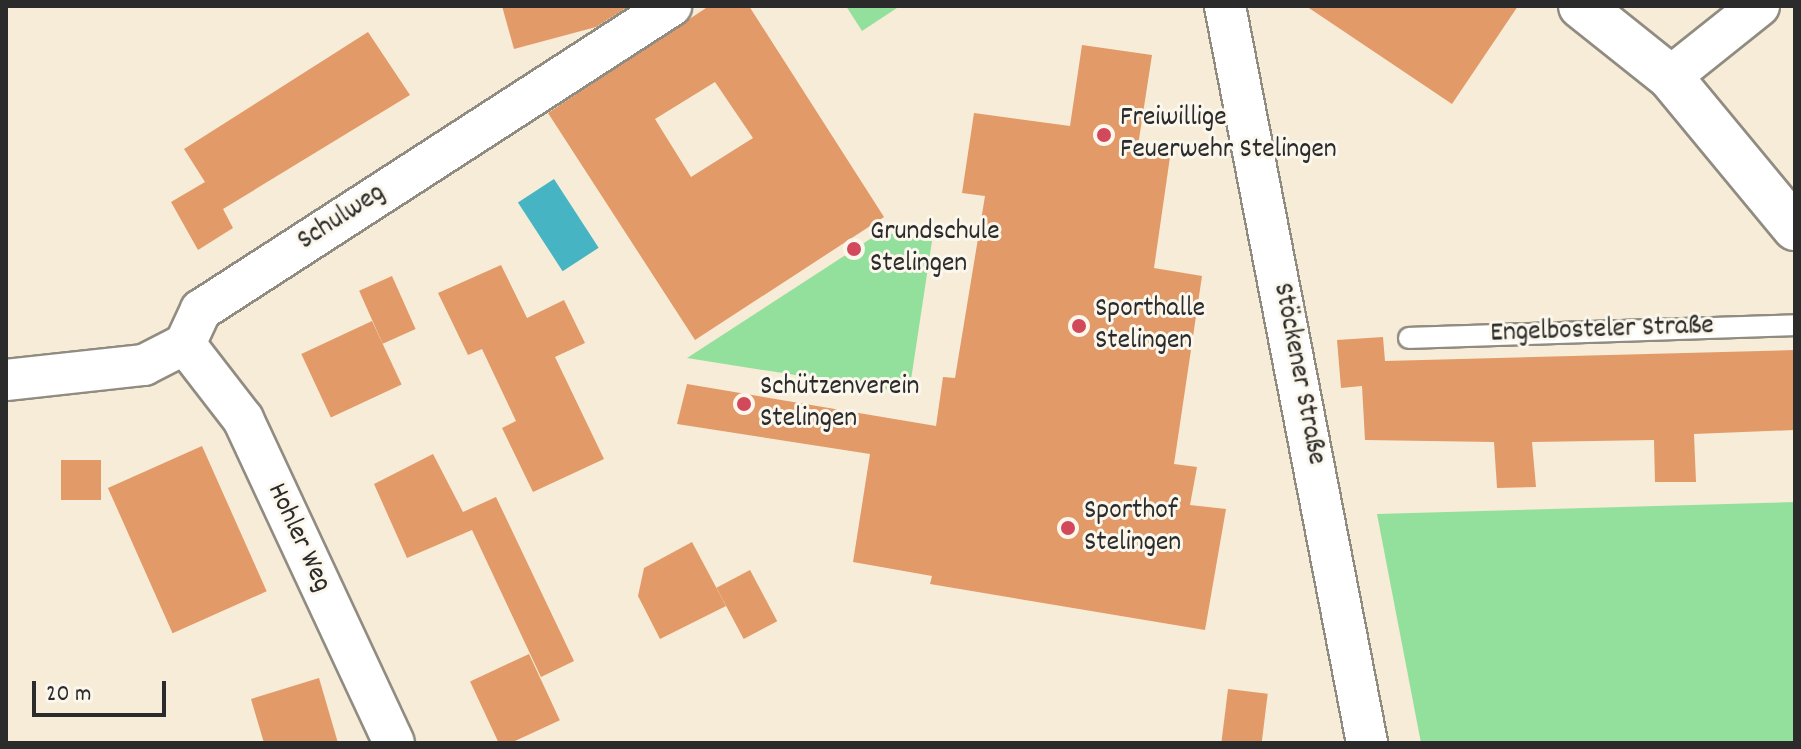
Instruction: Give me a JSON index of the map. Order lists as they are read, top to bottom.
{
  "streets": {
    "street": ["Schulweg", "Stöckener Straße", "Hohler Weg"],
    "lane": ["Engelbosteler Straße"]
  },
  "crossings": [
    ["Schulweg", "Hohler Weg"]
  ],
  "places": [
    "Freiwillige Feuerwehr Stelingen",
    "Grundschule Stelingen",
    "Sporthalle Stelingen",
    "Schützenverein Stelingen",
    "Sporthof Stelingen"
  ],
  "scale_bar": "20 m"
}
